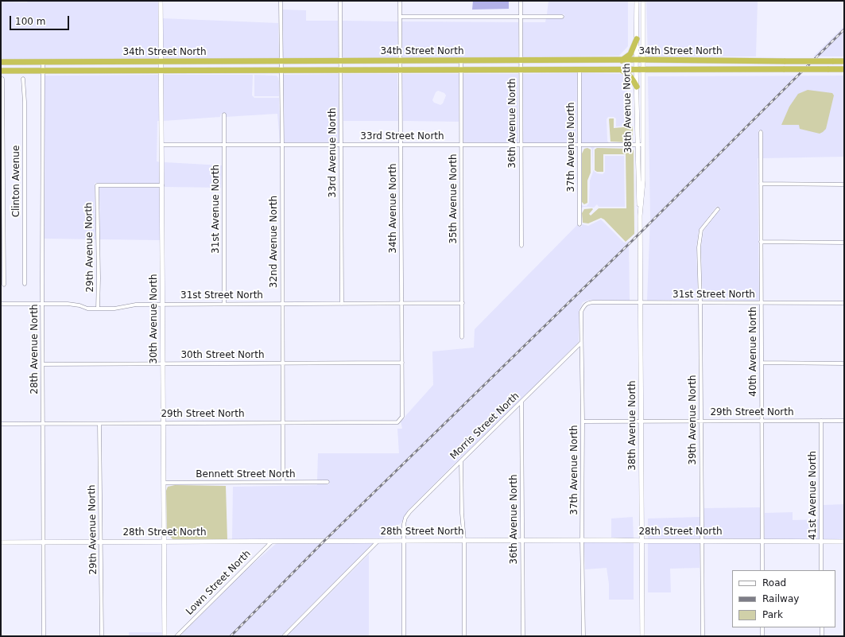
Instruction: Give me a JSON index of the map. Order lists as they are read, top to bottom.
{
  "streets": {
    "highway": ["34th Street North"],
    "street": [
      "38th Avenue North",
      "36th Avenue North",
      "33rd Street North",
      "37th Avenue North",
      "33rd Avenue North",
      "Clinton Avenue",
      "35th Avenue North",
      "34th Avenue North",
      "31st Avenue North",
      "32nd Avenue North",
      "29th Avenue North",
      "31st Street North",
      "30th Avenue North",
      "28th Avenue North",
      "40th Avenue North",
      "30th Street North",
      "29th Street North",
      "39th Avenue North",
      "Morris Street North",
      "Bennett Street North",
      "41st Avenue North",
      "28th Street North",
      "Lown Street North"
    ]
  },
  "crossings": [
    ["34th Street North", "38th Avenue North"],
    ["34th Street North", "36th Avenue North"],
    ["34th Street North", "37th Avenue North"],
    ["34th Street North", "33rd Avenue North"],
    ["34th Street North", "35th Avenue North"],
    ["34th Street North", "34th Avenue North"],
    ["34th Street North", "32nd Avenue North"],
    ["34th Street North", "30th Avenue North"],
    ["34th Street North", "28th Avenue North"],
    ["38th Avenue North", "33rd Street North"],
    ["38th Avenue North", "31st Street North"],
    ["38th Avenue North", "29th Street North"],
    ["38th Avenue North", "28th Street North"],
    ["36th Avenue North", "33rd Street North"],
    ["36th Avenue North", "Morris Street North"],
    ["36th Avenue North", "28th Street North"],
    ["33rd Street North", "37th Avenue North"],
    ["33rd Street North", "33rd Avenue North"],
    ["33rd Street North", "35th Avenue North"],
    ["33rd Street North", "34th Avenue North"],
    ["33rd Street North", "31st Avenue North"],
    ["33rd Street North", "32nd Avenue North"],
    ["33rd Street North", "30th Avenue North"],
    ["37th Avenue North", "31st Street North"],
    ["37th Avenue North", "29th Street North"],
    ["37th Avenue North", "Morris Street North"],
    ["37th Avenue North", "28th Street North"],
    ["33rd Avenue North", "31st Street North"],
    ["35th Avenue North", "31st Street North"],
    ["34th Avenue North", "31st Street North"],
    ["34th Avenue North", "30th Street North"],
    ["34th Avenue North", "29th Street North"],
    ["31st Avenue North", "31st Street North"],
    ["32nd Avenue North", "31st Street North"],
    ["32nd Avenue North", "30th Street North"],
    ["32nd Avenue North", "29th Street North"],
    ["32nd Avenue North", "Bennett Street North"],
    ["29th Avenue North", "31st Street North"],
    ["29th Avenue North", "30th Avenue North"],
    ["29th Avenue North", "29th Street North"],
    ["29th Avenue North", "28th Street North"],
    ["31st Street North", "30th Avenue North"],
    ["31st Street North", "28th Avenue North"],
    ["31st Street North", "40th Avenue North"],
    ["31st Street North", "39th Avenue North"],
    ["30th Avenue North", "30th Street North"],
    ["30th Avenue North", "29th Street North"],
    ["30th Avenue North", "Bennett Street North"],
    ["30th Avenue North", "28th Street North"],
    ["28th Avenue North", "30th Street North"],
    ["28th Avenue North", "29th Street North"],
    ["28th Avenue North", "28th Street North"],
    ["40th Avenue North", "29th Street North"],
    ["40th Avenue North", "28th Street North"],
    ["29th Street North", "39th Avenue North"],
    ["29th Street North", "41st Avenue North"],
    ["39th Avenue North", "28th Street North"],
    ["Morris Street North", "28th Street North"],
    ["41st Avenue North", "28th Street North"],
    ["28th Street North", "Lown Street North"]
  ],
  "legend": ["Road", "Railway", "Park"],
  "scale_bar": "100 m"
}
